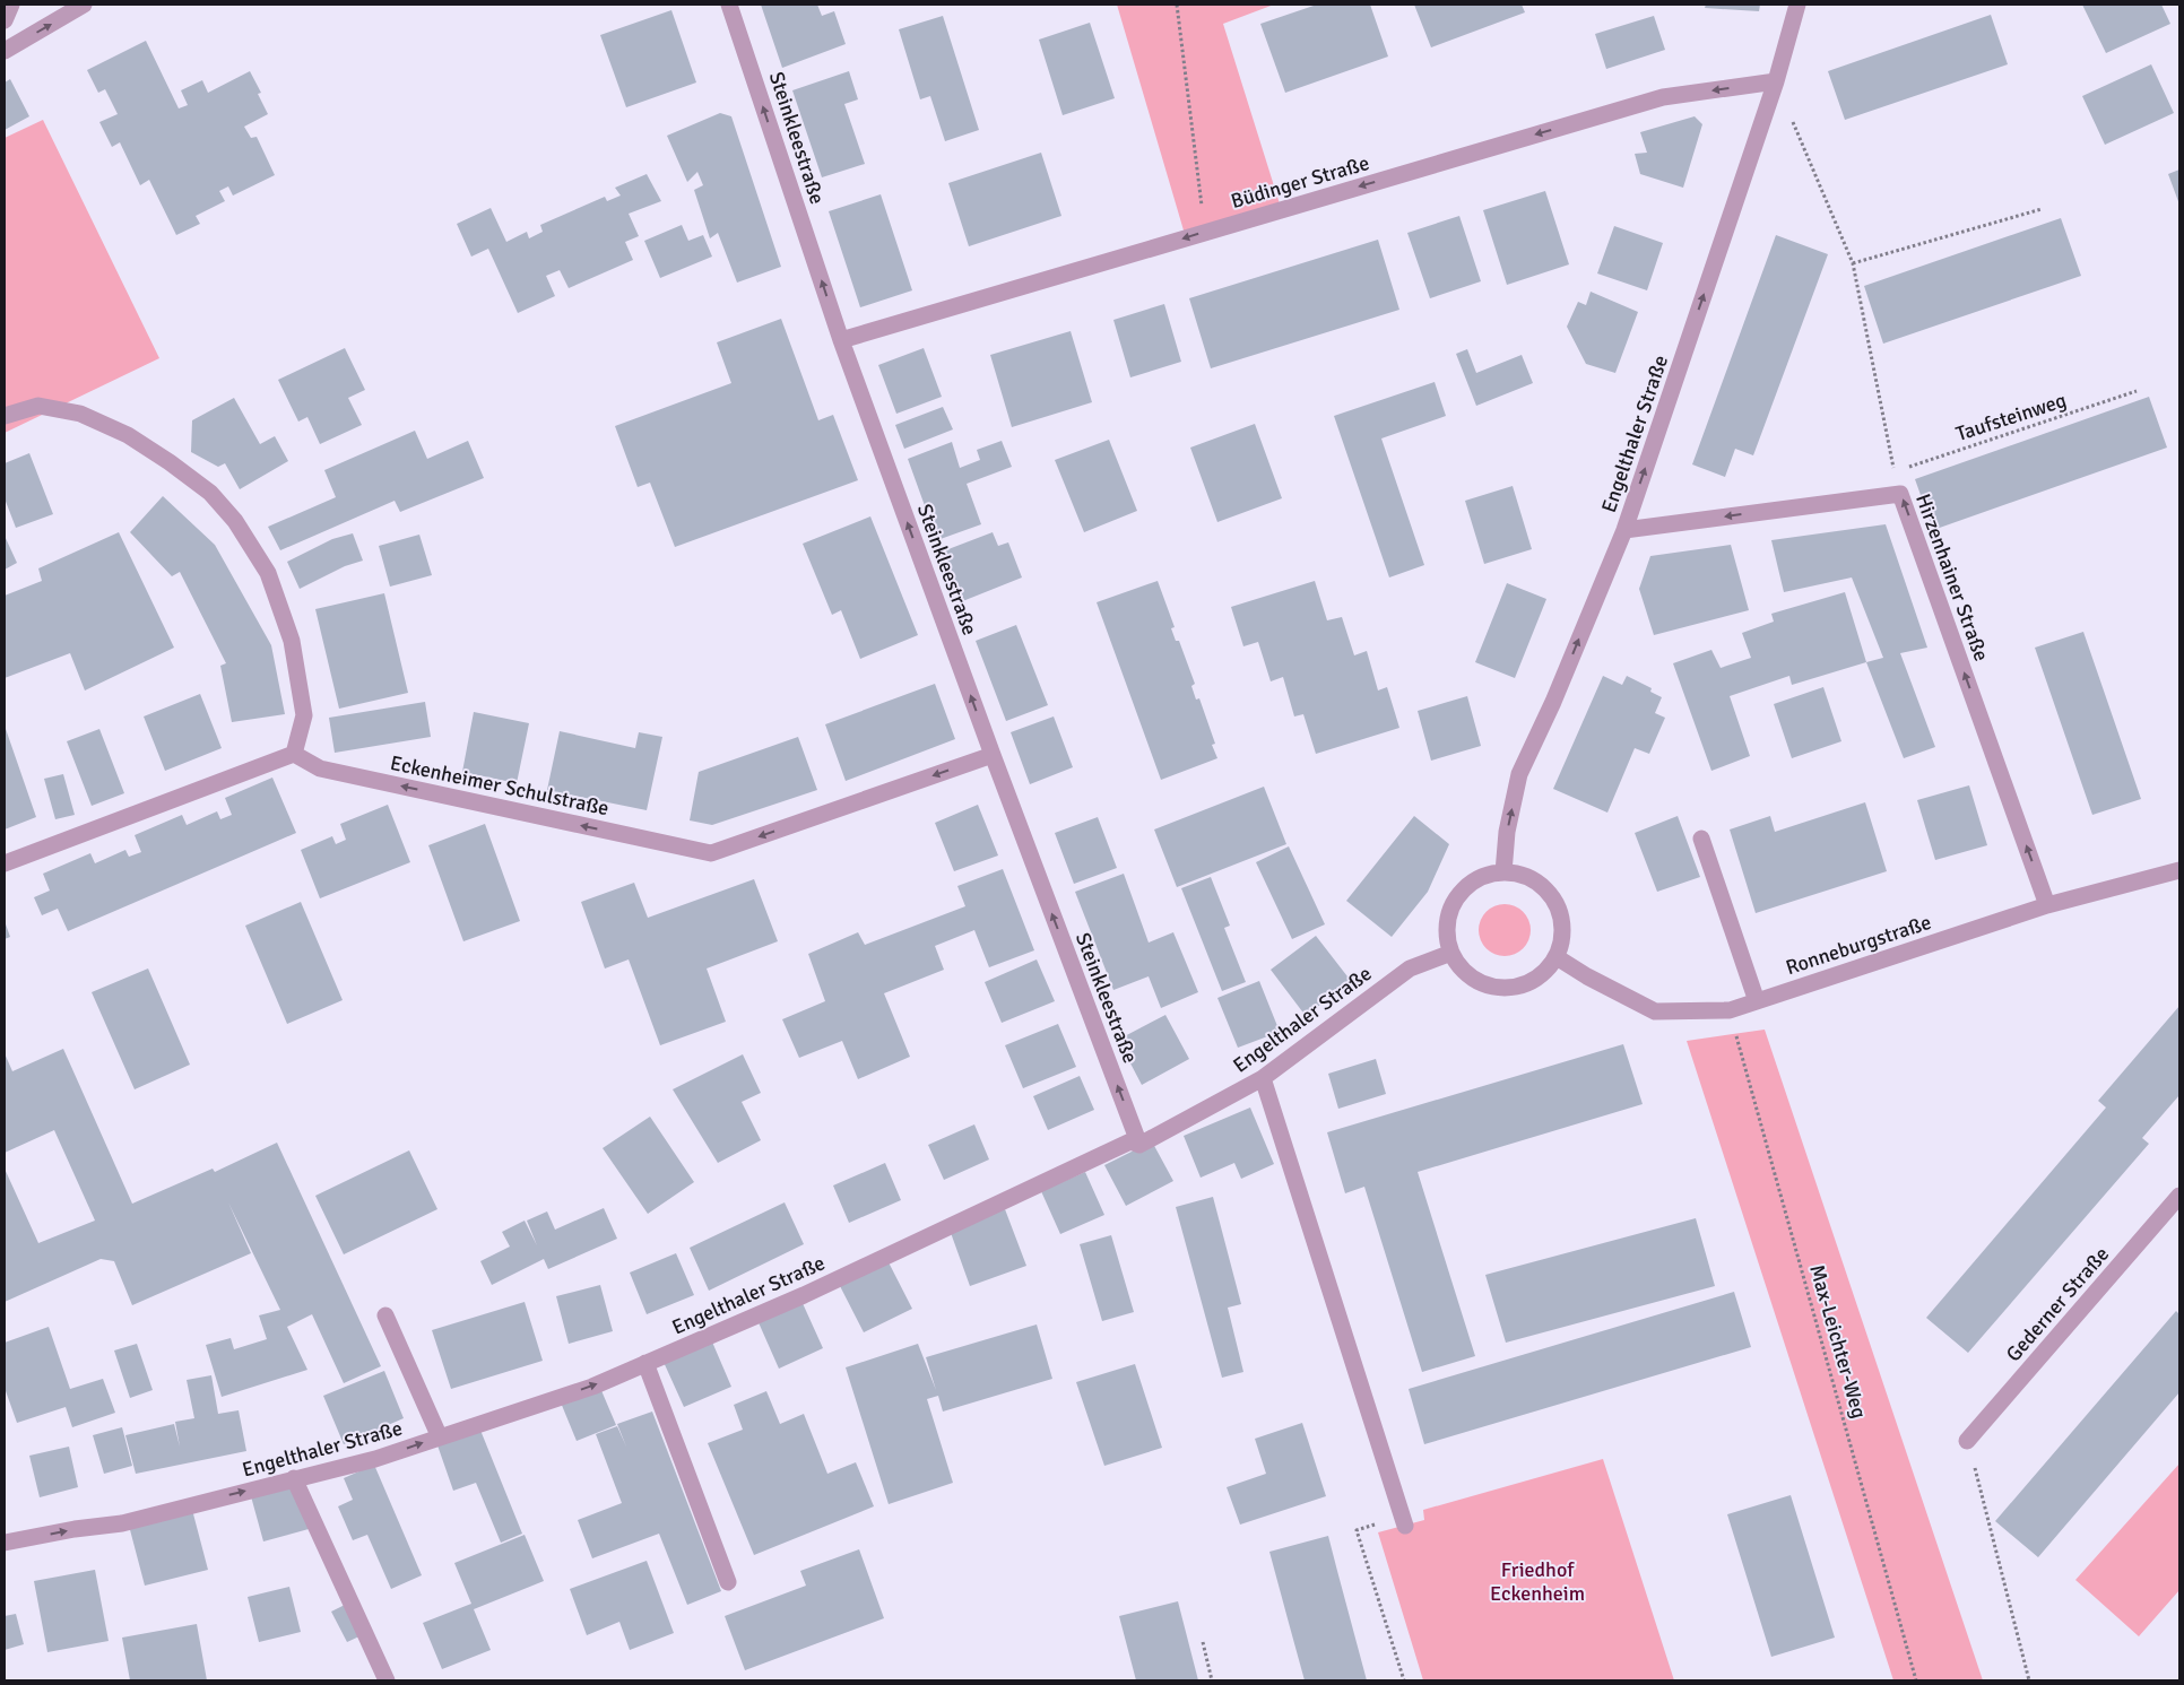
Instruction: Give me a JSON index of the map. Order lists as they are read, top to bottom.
{
  "streets": {
    "street": [
      "Steinkleestraße",
      "Büdinger Straße",
      "Engelthaler Straße",
      "Hirzenhainer Straße",
      "Eckenheimer Schulstraße",
      "Ronneburgstraße",
      "Gederner Straße"
    ],
    "path": ["Taufsteinweg", "Max-Leichter-Weg"]
  },
  "crossings": [
    ["Steinkleestraße", "Büdinger Straße"],
    ["Steinkleestraße", "Engelthaler Straße"],
    ["Steinkleestraße", "Eckenheimer Schulstraße"],
    ["Büdinger Straße", "Engelthaler Straße"],
    ["Engelthaler Straße", "Hirzenhainer Straße"],
    ["Engelthaler Straße", "Ronneburgstraße"],
    ["Hirzenhainer Straße", "Ronneburgstraße"],
    ["Ronneburgstraße", "Max-Leichter-Weg"]
  ],
  "one_way": [
    "Steinkleestraße",
    "Büdinger Straße",
    "Engelthaler Straße",
    "Eckenheimer Schulstraße"
  ],
  "parks": ["Friedhof Eckenheim"]
}
